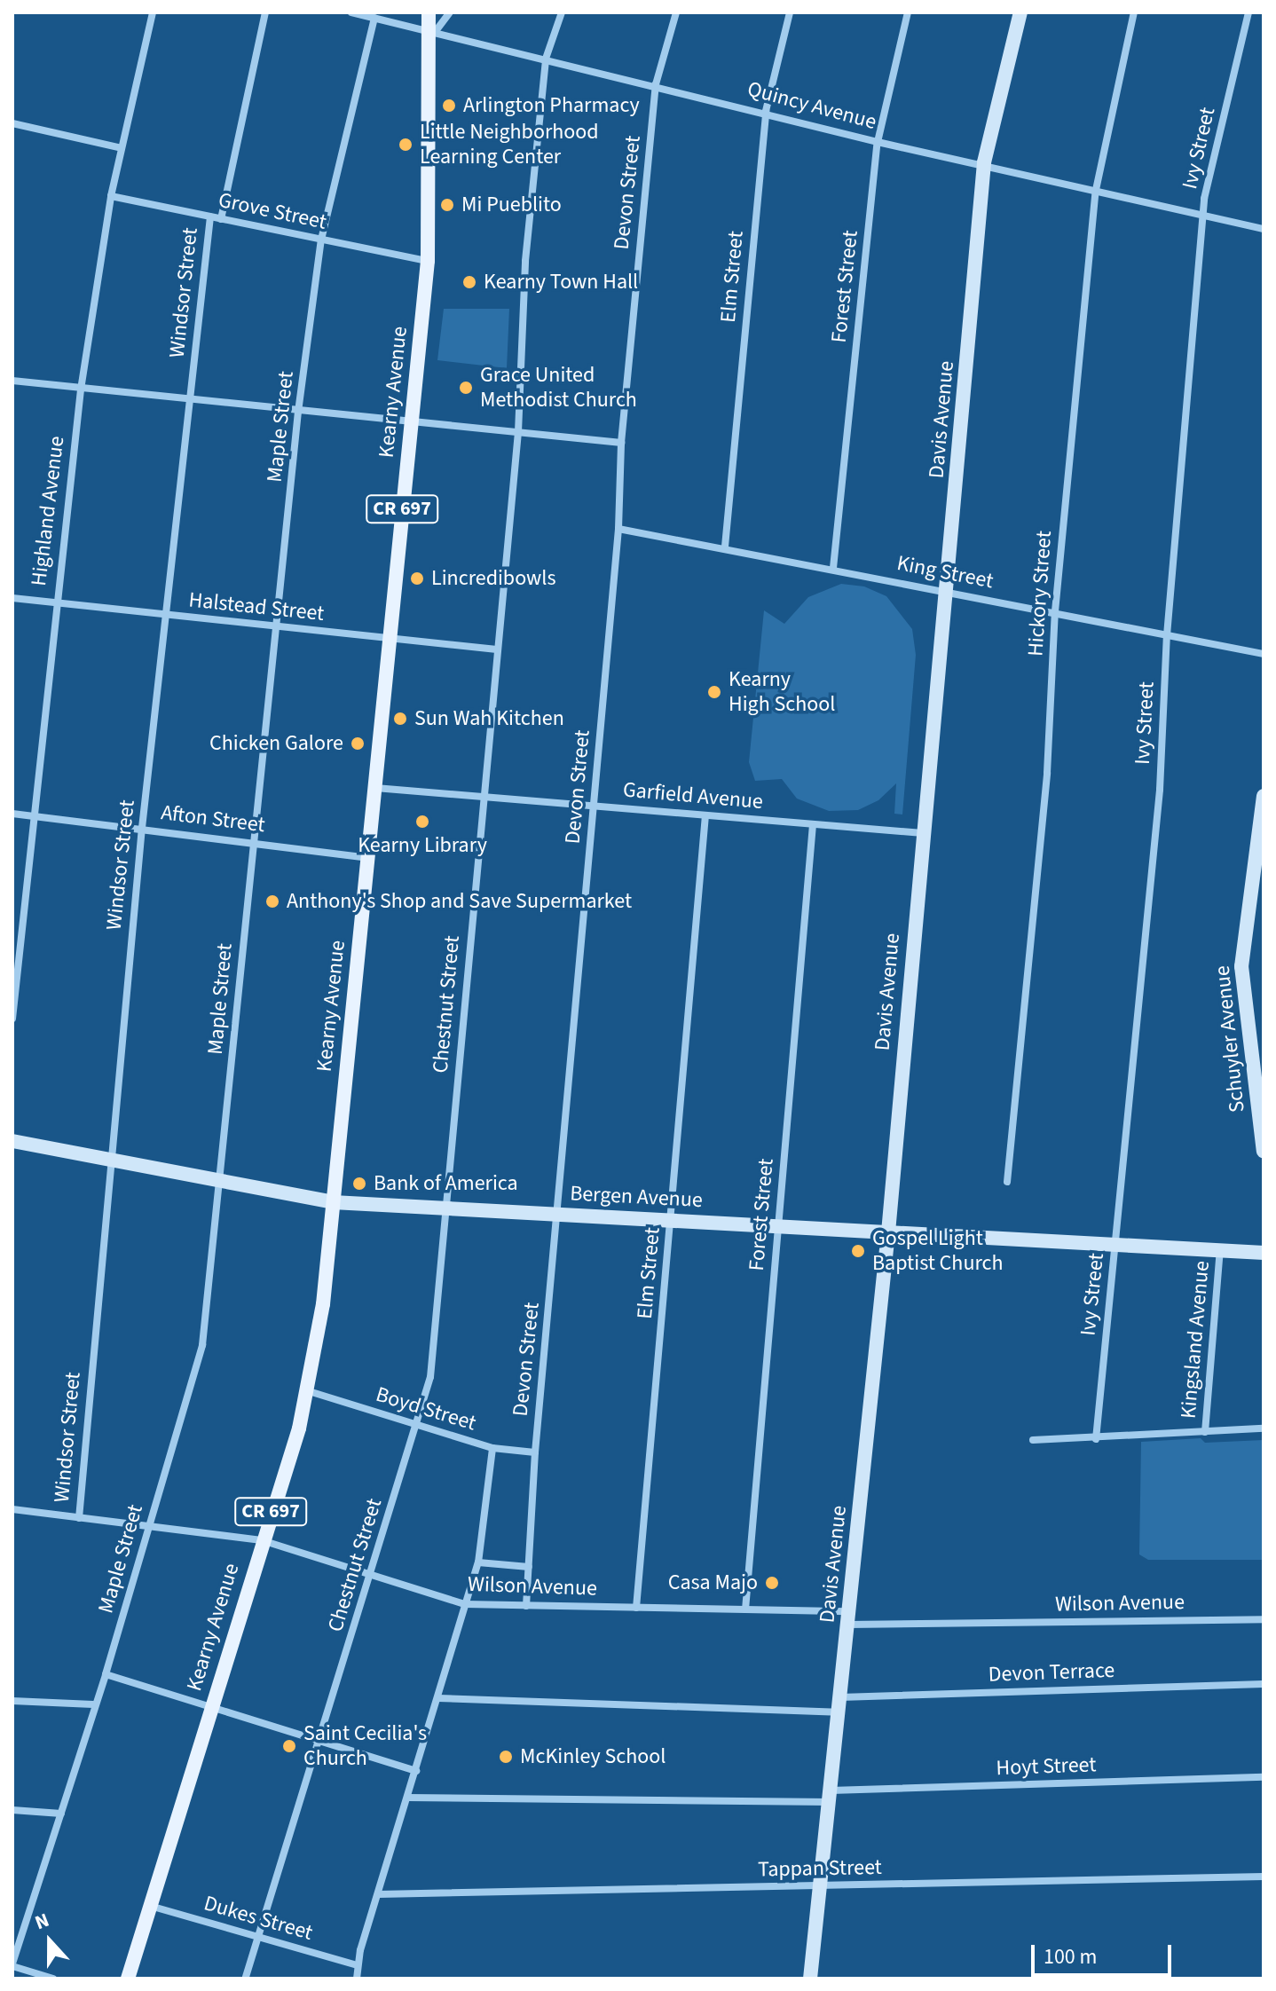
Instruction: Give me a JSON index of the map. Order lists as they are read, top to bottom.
{
  "streets": {
    "main road": ["Kearny Avenue", "CR 697"],
    "street": [
      "Quincy Avenue",
      "Ivy Street",
      "Devon Street",
      "Grove Street",
      "Elm Street",
      "Forest Street",
      "Windsor Street",
      "Davis Avenue",
      "Maple Street",
      "Highland Avenue",
      "King Street",
      "Hickory Street",
      "Halstead Street",
      "Garfield Avenue",
      "Afton Street",
      "Chestnut Street",
      "Schuyler Avenue",
      "Bergen Avenue",
      "Kingsland Avenue",
      "Boyd Street",
      "Wilson Avenue",
      "Devon Terrace",
      "Hoyt Street",
      "Tappan Street",
      "Dukes Street"
    ]
  },
  "crossings": [
    ["Quincy Avenue", "Ivy Street"],
    ["Quincy Avenue", "Devon Street"],
    ["Quincy Avenue", "Elm Street"],
    ["Quincy Avenue", "Forest Street"],
    ["Quincy Avenue", "Kearny Avenue"],
    ["Quincy Avenue", "Davis Avenue"],
    ["Quincy Avenue", "Maple Street"],
    ["Quincy Avenue", "Hickory Street"],
    ["Quincy Avenue", "Chestnut Street"],
    ["Ivy Street", "King Street"],
    ["Ivy Street", "Bergen Avenue"],
    ["Devon Street", "King Street"],
    ["Devon Street", "Garfield Avenue"],
    ["Devon Street", "Bergen Avenue"],
    ["Devon Street", "Boyd Street"],
    ["Devon Street", "Wilson Avenue"],
    ["Grove Street", "Windsor Street"],
    ["Grove Street", "Kearny Avenue"],
    ["Grove Street", "Maple Street"],
    ["Grove Street", "Highland Avenue"],
    ["Elm Street", "King Street"],
    ["Elm Street", "Garfield Avenue"],
    ["Elm Street", "Bergen Avenue"],
    ["Elm Street", "Wilson Avenue"],
    ["Forest Street", "King Street"],
    ["Forest Street", "Garfield Avenue"],
    ["Forest Street", "Bergen Avenue"],
    ["Forest Street", "Wilson Avenue"],
    ["Windsor Street", "Halstead Street"],
    ["Windsor Street", "Afton Street"],
    ["Windsor Street", "Bergen Avenue"],
    ["Windsor Street", "Wilson Avenue"],
    ["Kearny Avenue", "Halstead Street"],
    ["Kearny Avenue", "Garfield Avenue"],
    ["Kearny Avenue", "Afton Street"],
    ["Kearny Avenue", "Bergen Avenue"],
    ["Kearny Avenue", "Boyd Street"],
    ["Kearny Avenue", "Wilson Avenue"],
    ["Kearny Avenue", "Dukes Street"],
    ["Davis Avenue", "King Street"],
    ["Davis Avenue", "Garfield Avenue"],
    ["Davis Avenue", "Bergen Avenue"],
    ["Davis Avenue", "Wilson Avenue"],
    ["Davis Avenue", "Devon Terrace"],
    ["Davis Avenue", "Hoyt Street"],
    ["Davis Avenue", "Tappan Street"],
    ["Maple Street", "Halstead Street"],
    ["Maple Street", "Afton Street"],
    ["Maple Street", "Bergen Avenue"],
    ["Maple Street", "Wilson Avenue"],
    ["Highland Avenue", "Halstead Street"],
    ["Highland Avenue", "Afton Street"],
    ["King Street", "Hickory Street"],
    ["Halstead Street", "Chestnut Street"],
    ["Garfield Avenue", "Chestnut Street"],
    ["Chestnut Street", "Bergen Avenue"],
    ["Chestnut Street", "Boyd Street"],
    ["Chestnut Street", "Wilson Avenue"],
    ["Chestnut Street", "Dukes Street"],
    ["Bergen Avenue", "Kingsland Avenue"]
  ],
  "places": [
    "Arlington Pharmacy",
    "Little Neighborhood Learning Center",
    "Mi Pueblito",
    "Kearny Town Hall",
    "Grace United Methodist Church",
    "Lincredibowls",
    "Kearny High School",
    "Sun Wah Kitchen",
    "Chicken Galore",
    "Kearny Library",
    "Anthony's Shop and Save Supermarket",
    "Bank of America",
    "Gospel Light Baptist Church",
    "Casa Majo",
    "Saint Cecilia's Church",
    "McKinley School"
  ],
  "scale_bar": "100 m",
  "north": "top"
}
